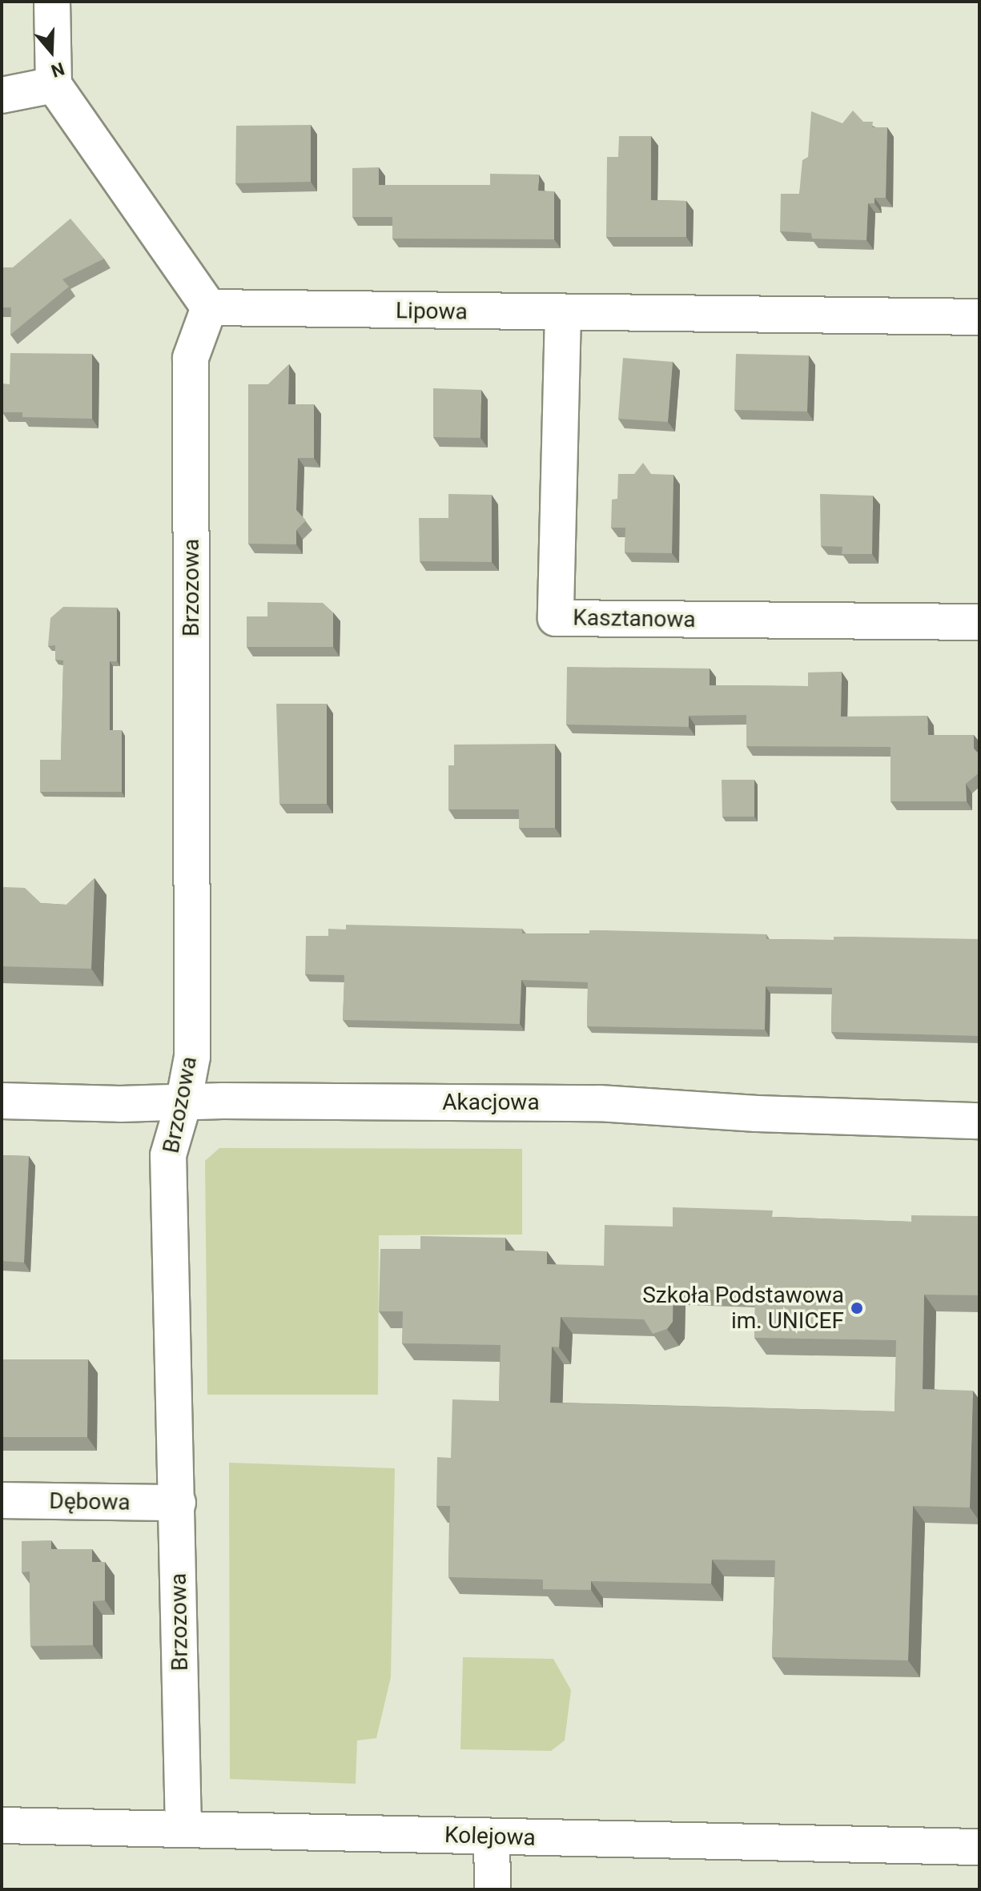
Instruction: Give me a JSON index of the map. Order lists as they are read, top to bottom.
{
  "streets": {
    "street": [
      "Lipowa",
      "Brzozowa",
      "Kasztanowa",
      "Akacjowa",
      "Dębowa",
      "Kolejowa"
    ]
  },
  "crossings": [
    ["Lipowa", "Brzozowa"],
    ["Lipowa", "Kasztanowa"],
    ["Brzozowa", "Akacjowa"],
    ["Brzozowa", "Dębowa"],
    ["Brzozowa", "Kolejowa"]
  ],
  "places": ["Szkoła Podstawowa im. UNICEF"],
  "north": "bottom"
}
